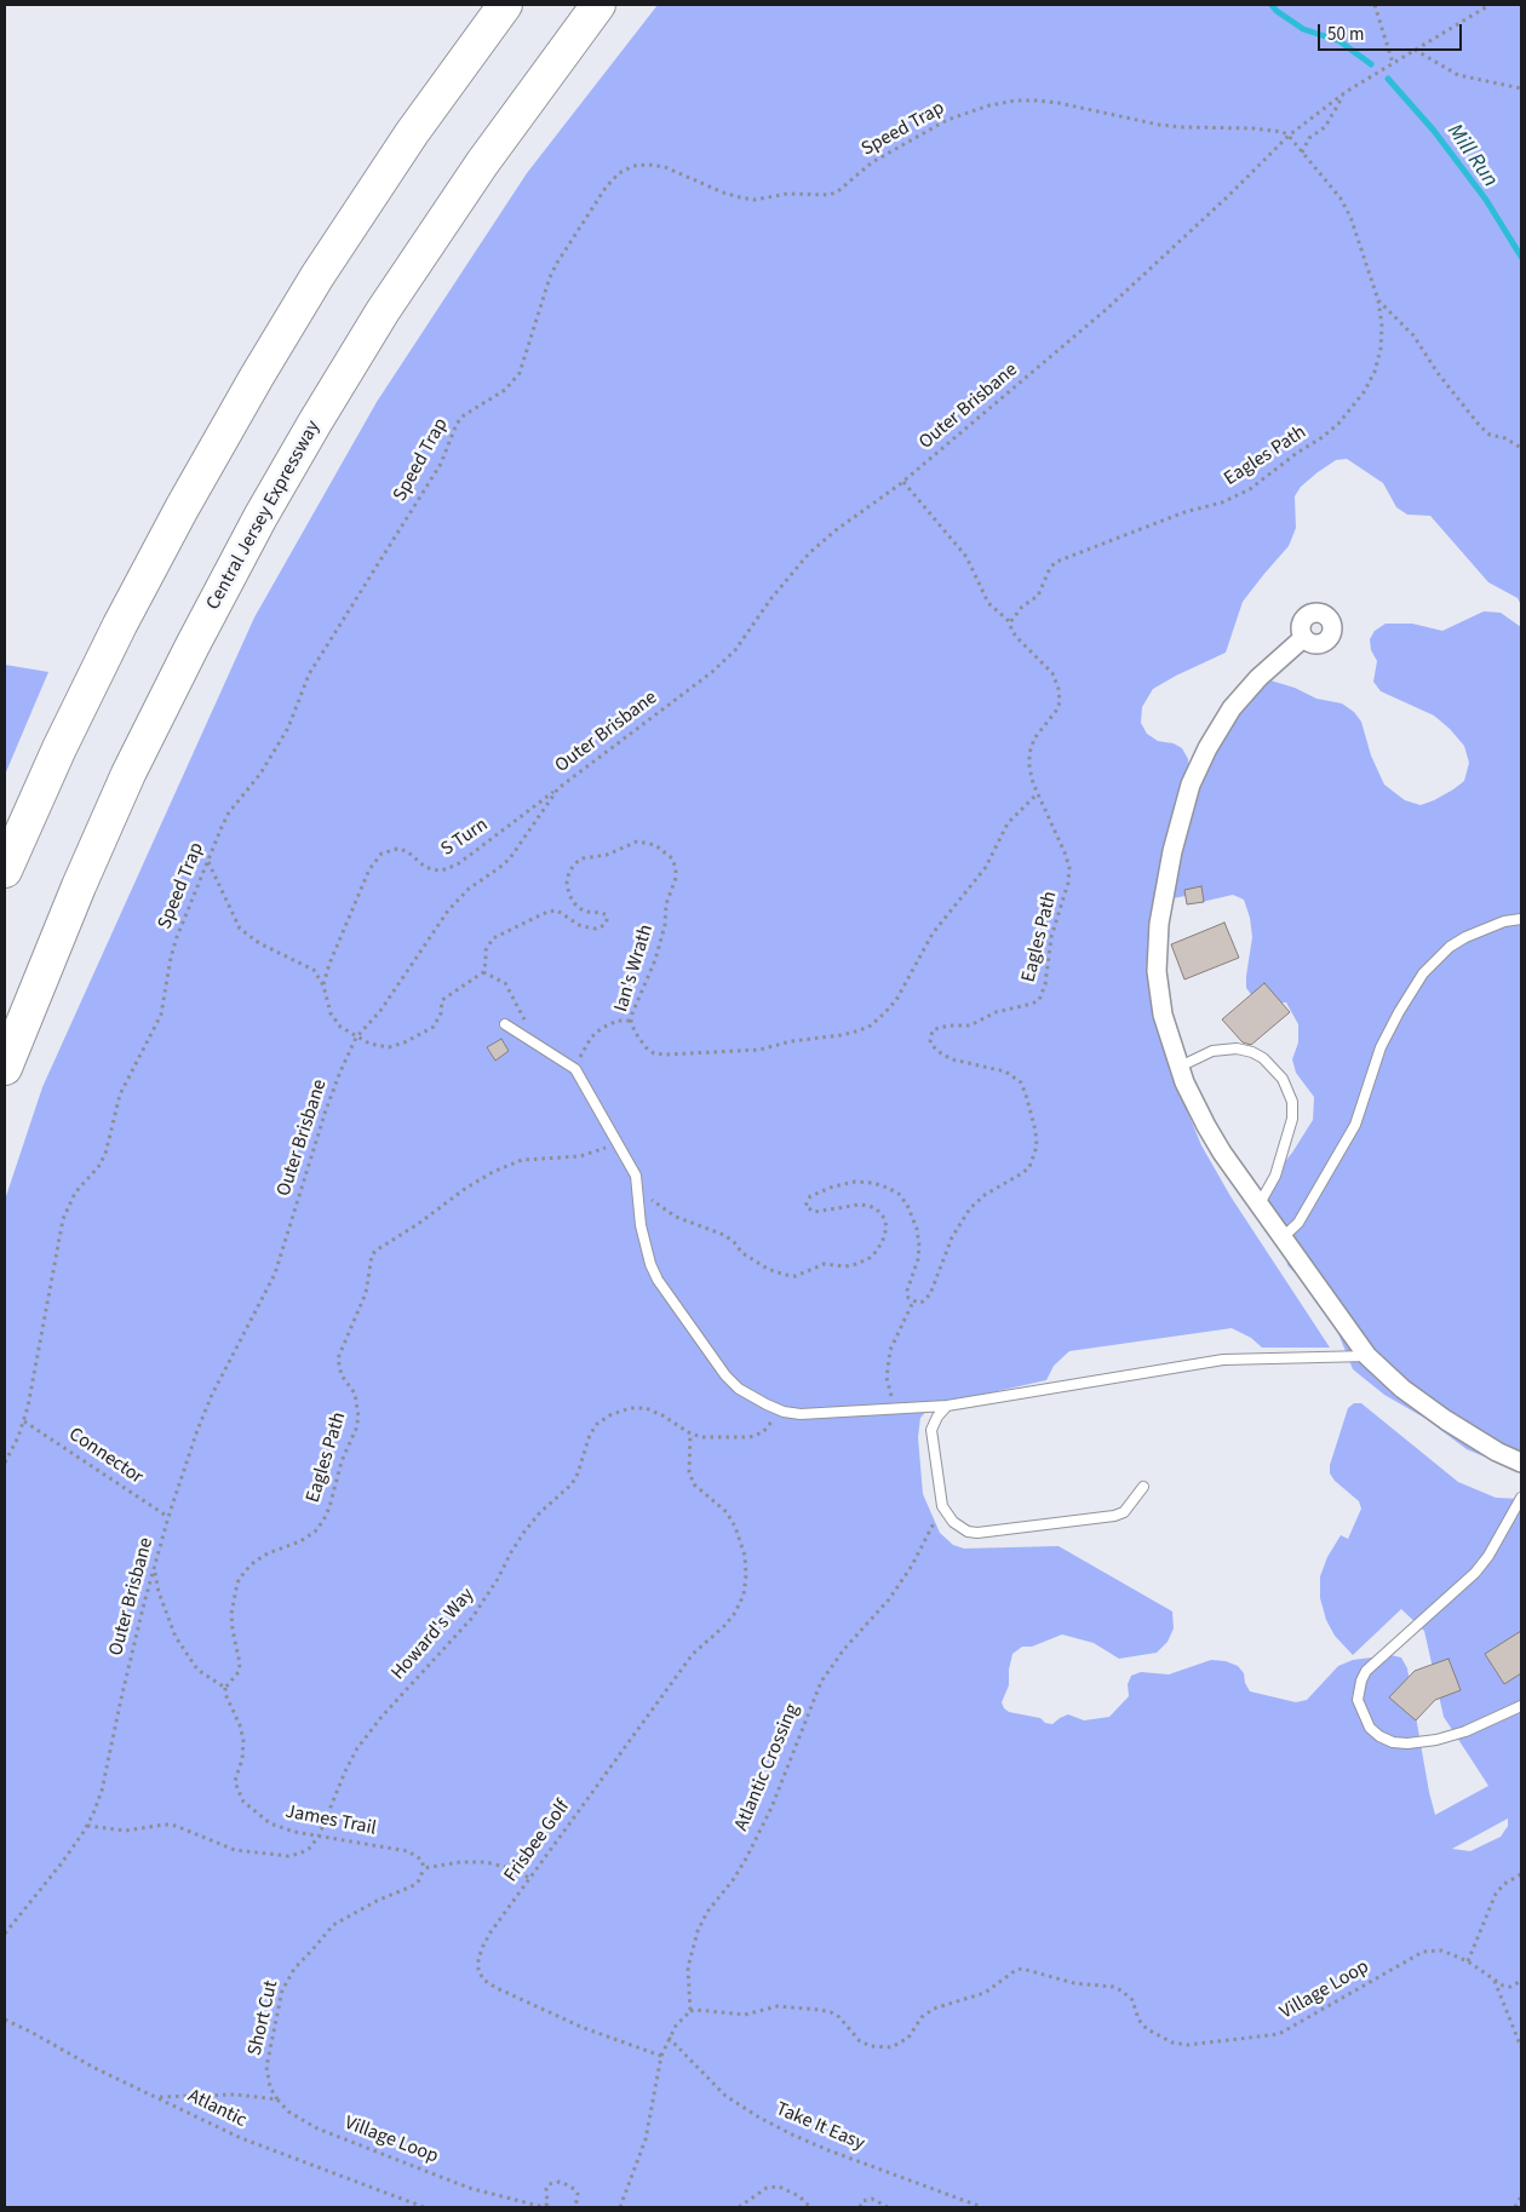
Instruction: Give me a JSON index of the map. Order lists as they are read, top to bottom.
{
  "streets": {
    "highway": ["Central Jersey Expressway"],
    "path": [
      "Speed Trap",
      "Outer Brisbane",
      "Eagles Path",
      "S Turn",
      "Ian's Wrath",
      "Connector",
      "Howard's Way",
      "Atlantic Crossing",
      "James Trail",
      "Frisbee Golf",
      "Village Loop",
      "Short Cut",
      "Atlantic",
      "Take It Easy"
    ]
  },
  "crossings": [
    ["Speed Trap", "Outer Brisbane"],
    ["Speed Trap", "Eagles Path"],
    ["Speed Trap", "Connector"],
    ["Outer Brisbane", "Eagles Path"],
    ["Outer Brisbane", "S Turn"],
    ["Outer Brisbane", "Connector"],
    ["Outer Brisbane", "Howard's Way"],
    ["Eagles Path", "Ian's Wrath"],
    ["Eagles Path", "James Trail"],
    ["Howard's Way", "James Trail"],
    ["Howard's Way", "Frisbee Golf"],
    ["Atlantic Crossing", "Village Loop"],
    ["James Trail", "Short Cut"],
    ["Village Loop", "Short Cut"]
  ],
  "water": ["Mill Run"],
  "scale_bar": "50 m"
}
